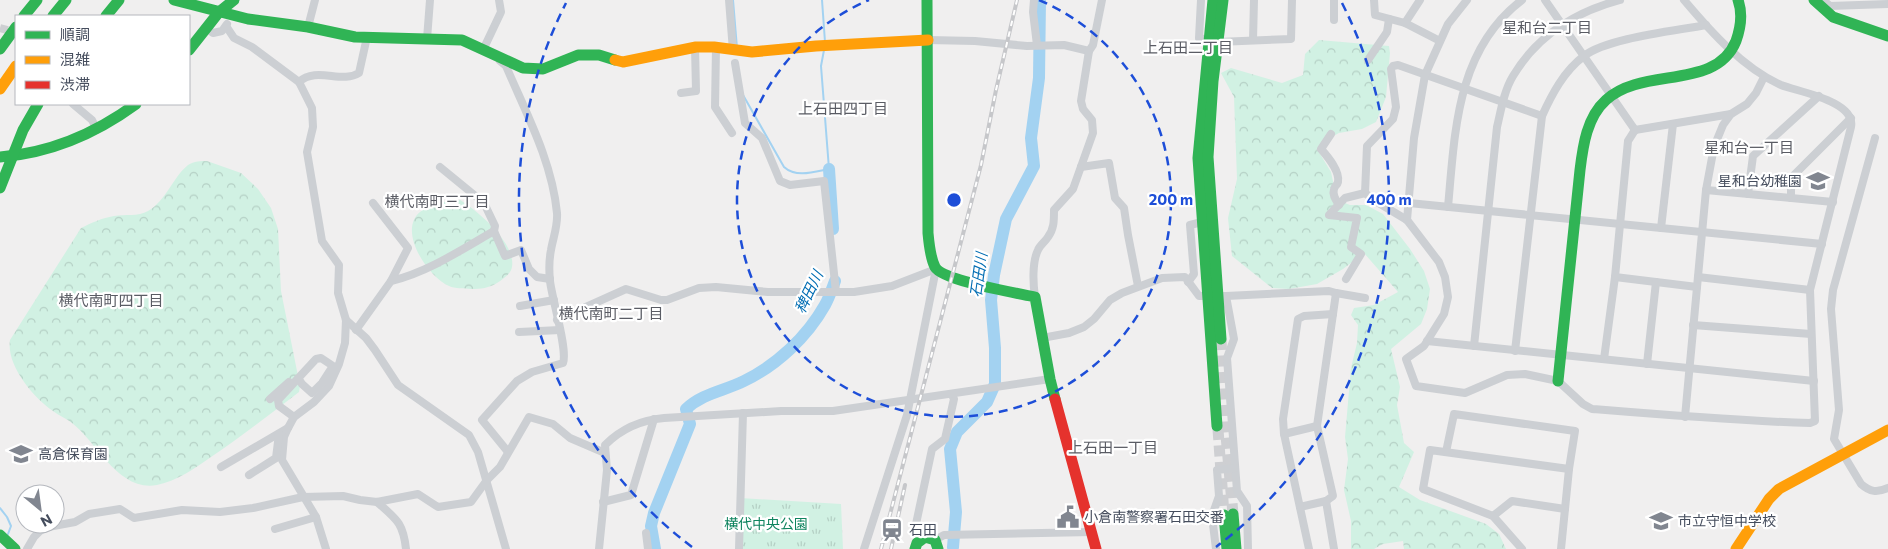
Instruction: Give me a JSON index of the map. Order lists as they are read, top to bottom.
{
  "districts": [
    "星和台二丁目",
    "上石田二丁目",
    "上石田四丁目",
    "星和台一丁目",
    "横代南町三丁目",
    "横代南町四丁目",
    "横代南町二丁目",
    "上石田一丁目"
  ],
  "water": ["石田川", "稗田川"],
  "parks": ["横代中央公園"],
  "places": {
    "school or university": ["星和台幼稚園", "高倉保育園", "市立守恒中学校"],
    "public building": ["小倉南警察署石田交番"],
    "station": ["石田"]
  },
  "legend": ["順調", "混雑", "渋滞"],
  "north": "bottom right",
  "rings": ["200 m", "400 m"]
}
